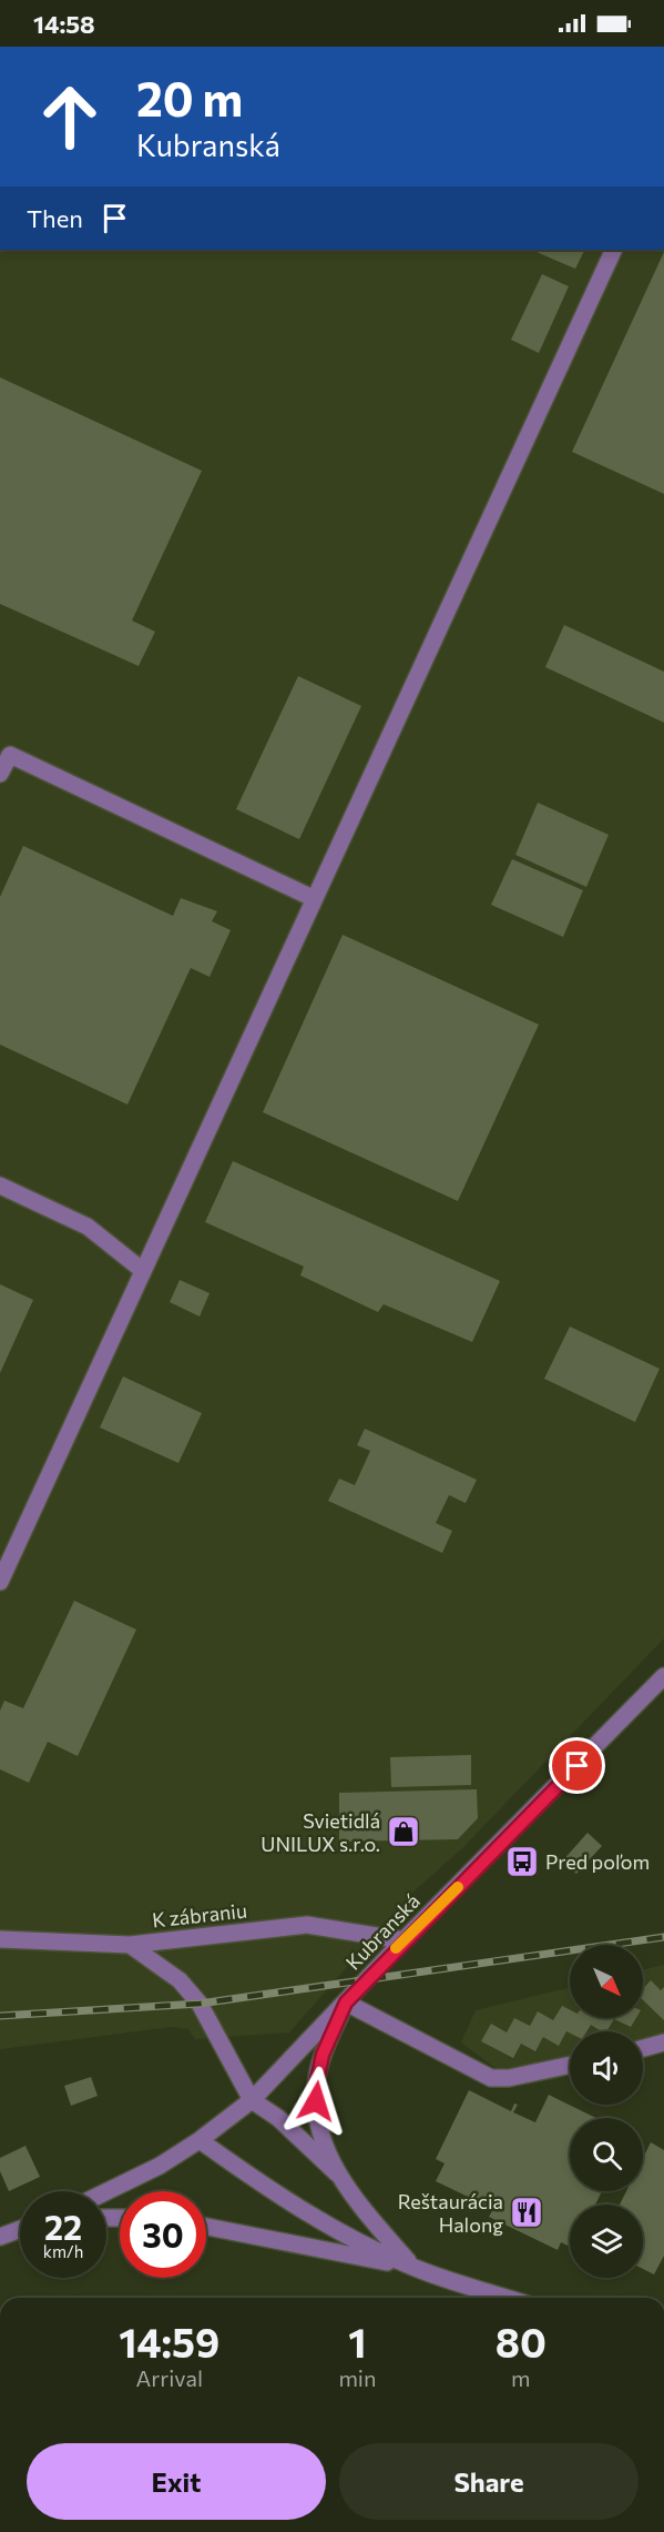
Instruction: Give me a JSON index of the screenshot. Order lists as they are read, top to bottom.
{
  "streets": {
    "street": ["K zábraniu", "Kubranská"]
  },
  "crossings": [
    ["K zábraniu", "Kubranská"]
  ],
  "places": {
    "shop": ["Svietidlá UNILUX s.r.o."],
    "bus stop": ["Pred poľom"],
    "restaurant": ["Reštaurácia Halong"]
  },
  "north": "bottom right",
  "page": {
    "status": "14:58",
    "turn": ["20 m", "Kubranská"],
    "then": "Then",
    "speed": "22 km/h",
    "limit": "30",
    "eta": [
      "14:59",
      "Arrival",
      "1",
      "min",
      "80",
      "m"
    ],
    "buttons": ["Exit", "Share"]
  }
}
